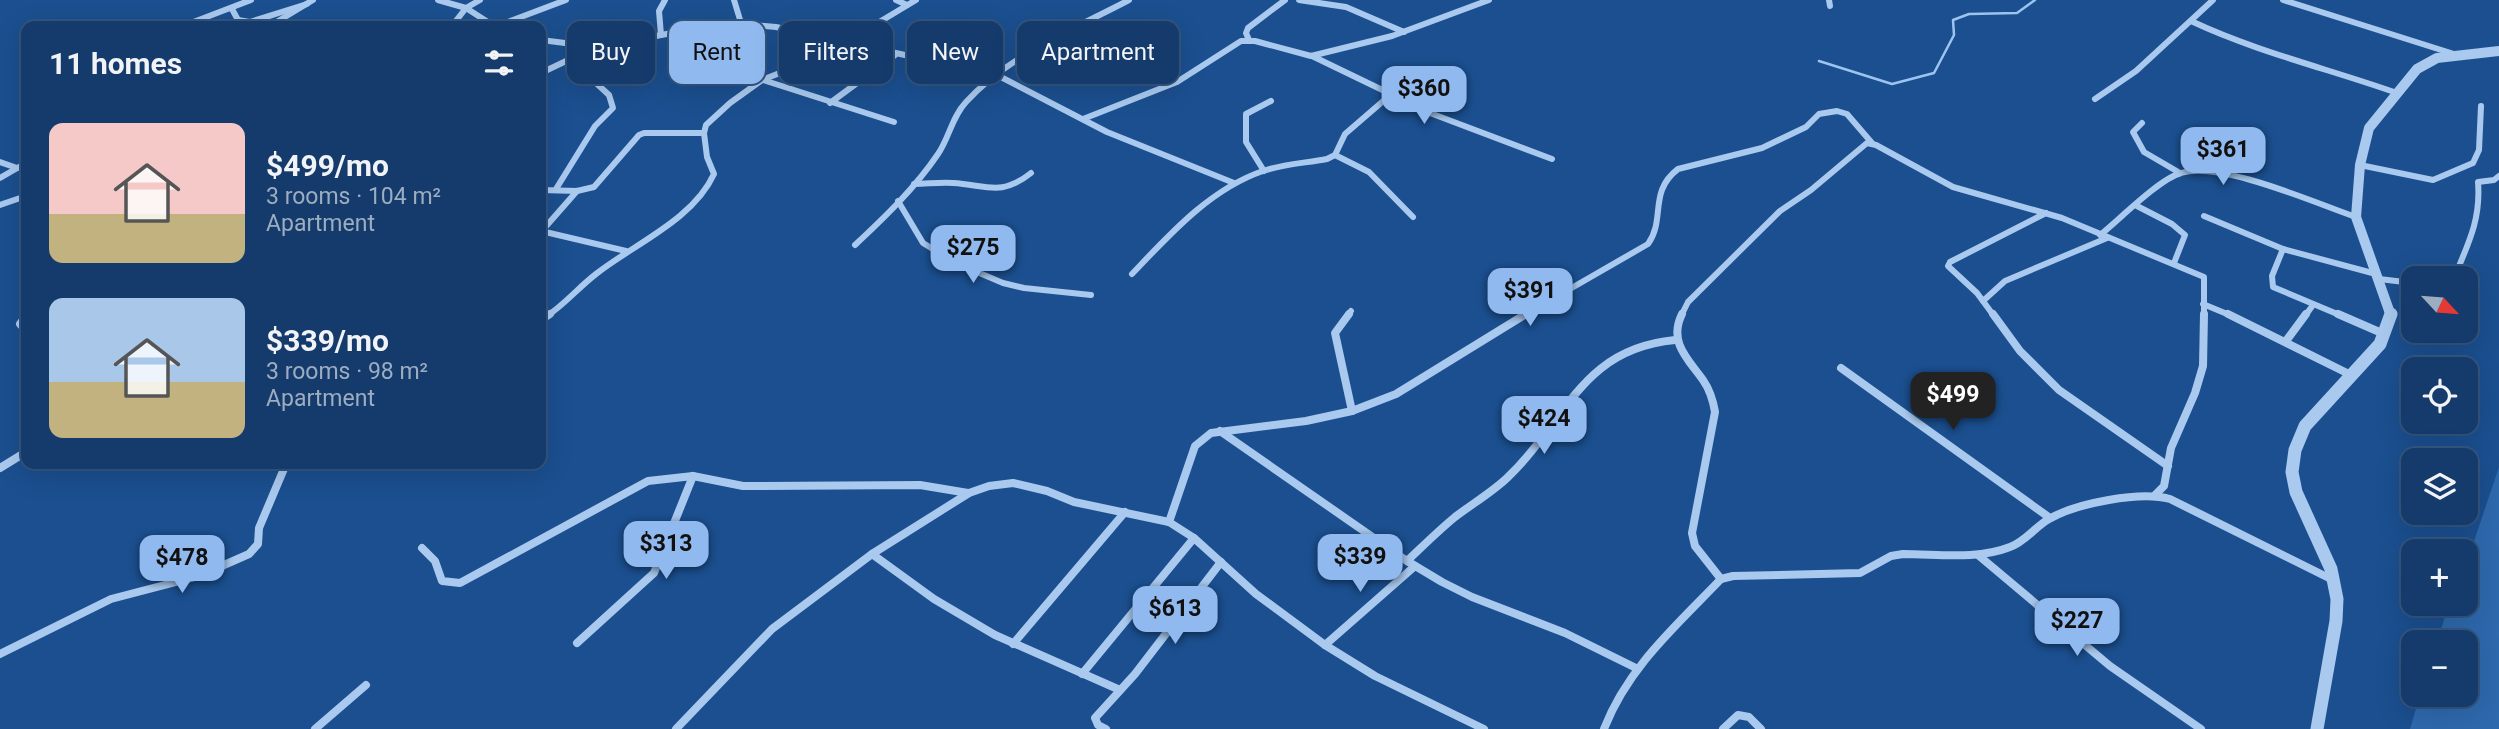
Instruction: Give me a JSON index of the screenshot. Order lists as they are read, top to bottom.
{
  "north": "bottom right",
  "page": {
    "chip": [
      "Buy",
      "Rent",
      "Filters",
      "New",
      "Apartment"
    ],
    "heading": "11 homes",
    "price": [
      "$360",
      "$361",
      "$275",
      "$391",
      "$499",
      "$424",
      "$313",
      "$339",
      "$478",
      "$613",
      "$227"
    ],
    "list": [
      {
        "name": "$499/mo",
        "note": "3 rooms · 104 m² · Apartment"
      },
      {
        "name": "$339/mo",
        "note": "3 rooms · 98 m² · Apartment"
      }
    ],
    "map_buttons": ["+", "−"]
  }
}
